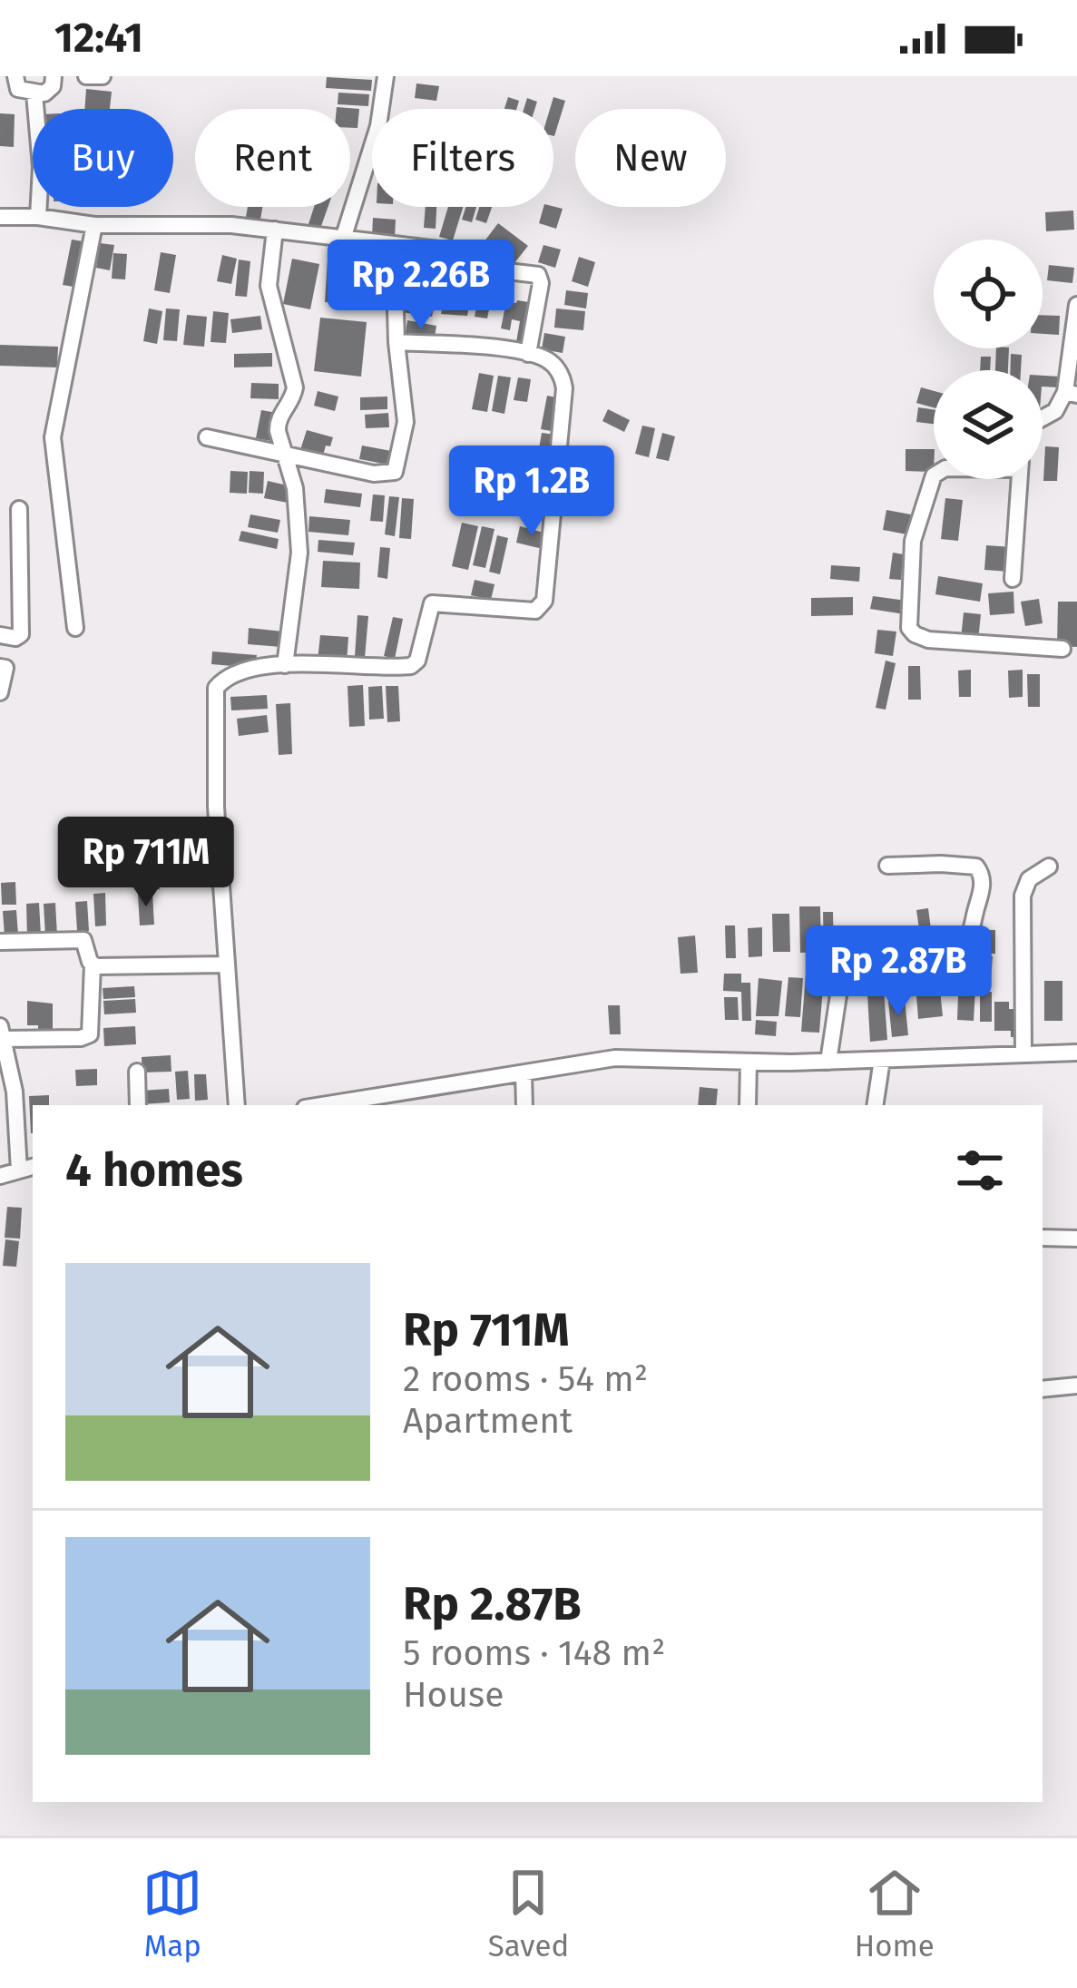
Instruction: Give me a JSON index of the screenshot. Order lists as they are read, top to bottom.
{
  "page": {
    "status": "12:41",
    "chip": [
      "Buy",
      "Rent",
      "Filters",
      "New"
    ],
    "price": [
      "Rp 2.26B",
      "Rp 1.2B",
      "Rp 711M",
      "Rp 2.87B"
    ],
    "heading": "4 homes",
    "list": [
      {
        "name": "Rp 711M",
        "note": "2 rooms · 54 m² · Apartment"
      },
      {
        "name": "Rp 2.87B",
        "note": "5 rooms · 148 m² · House"
      }
    ],
    "tabs": ["Map", "Saved", "Home"]
  }
}
